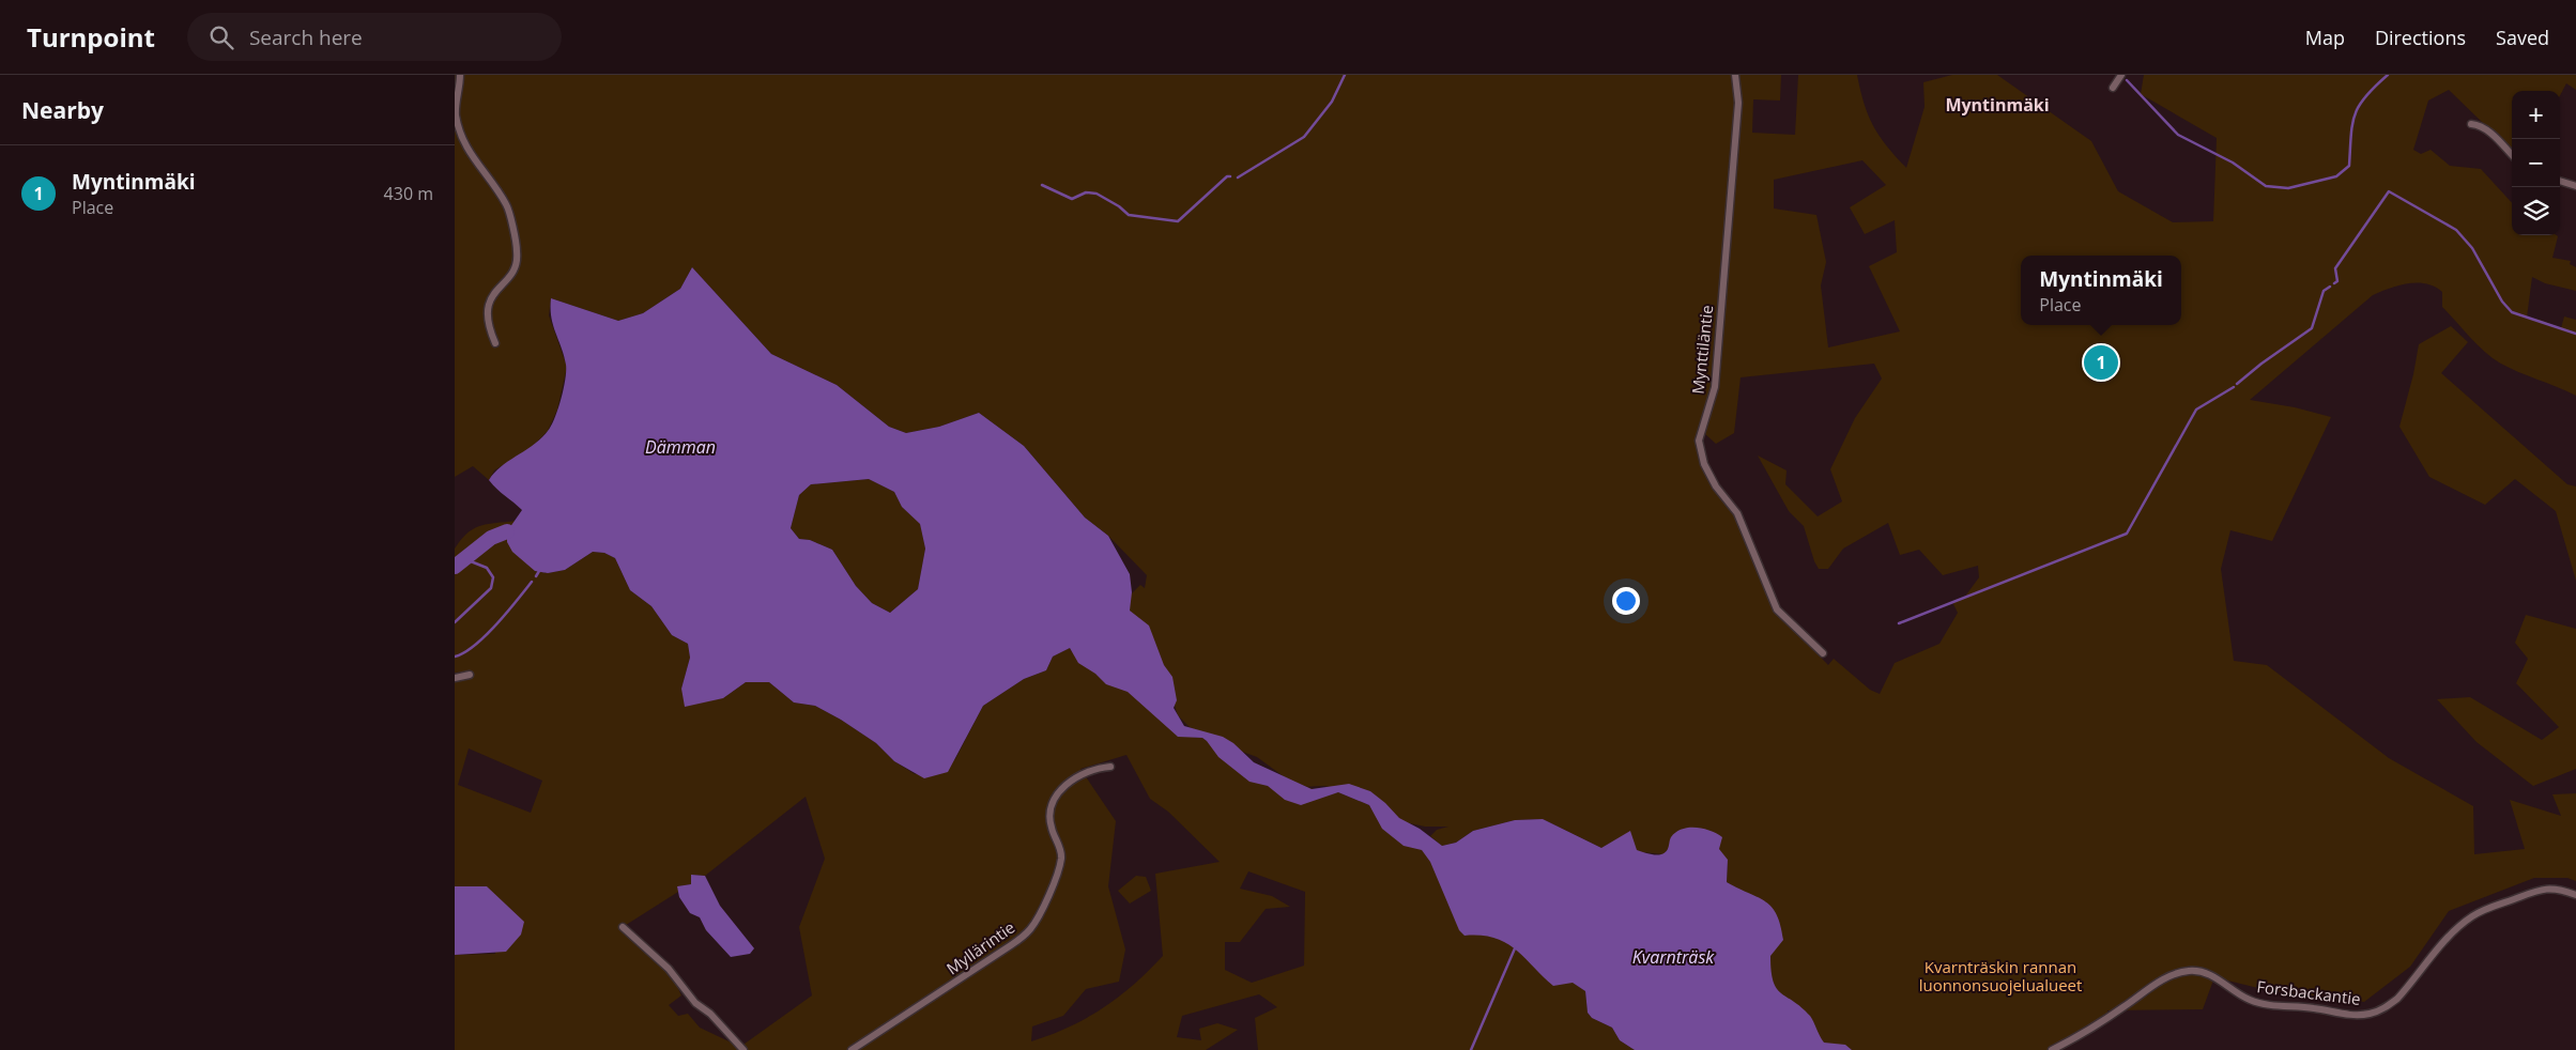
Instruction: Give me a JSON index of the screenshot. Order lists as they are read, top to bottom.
{
  "streets": {
    "street": ["Mynttiläntie", "Myllärintie", "Forsbackantie"]
  },
  "districts": ["Myntinmäki"],
  "water": ["Dämman", "Kvarnträsk"],
  "parks": ["Kvarnträskin rannan luonnonsuojelualueet"],
  "page": {
    "header": "Turnpoint",
    "search": "Search here",
    "nav": ["Map", "Directions", "Saved"],
    "heading": "Nearby",
    "map_buttons": ["+", "−"],
    "list": [
      {
        "mark": "1",
        "name": "Myntinmäki",
        "note": "Place",
        "value": "430 m"
      }
    ],
    "popup": ["Myntinmäki", "Place"],
    "pins": "1"
  }
}
